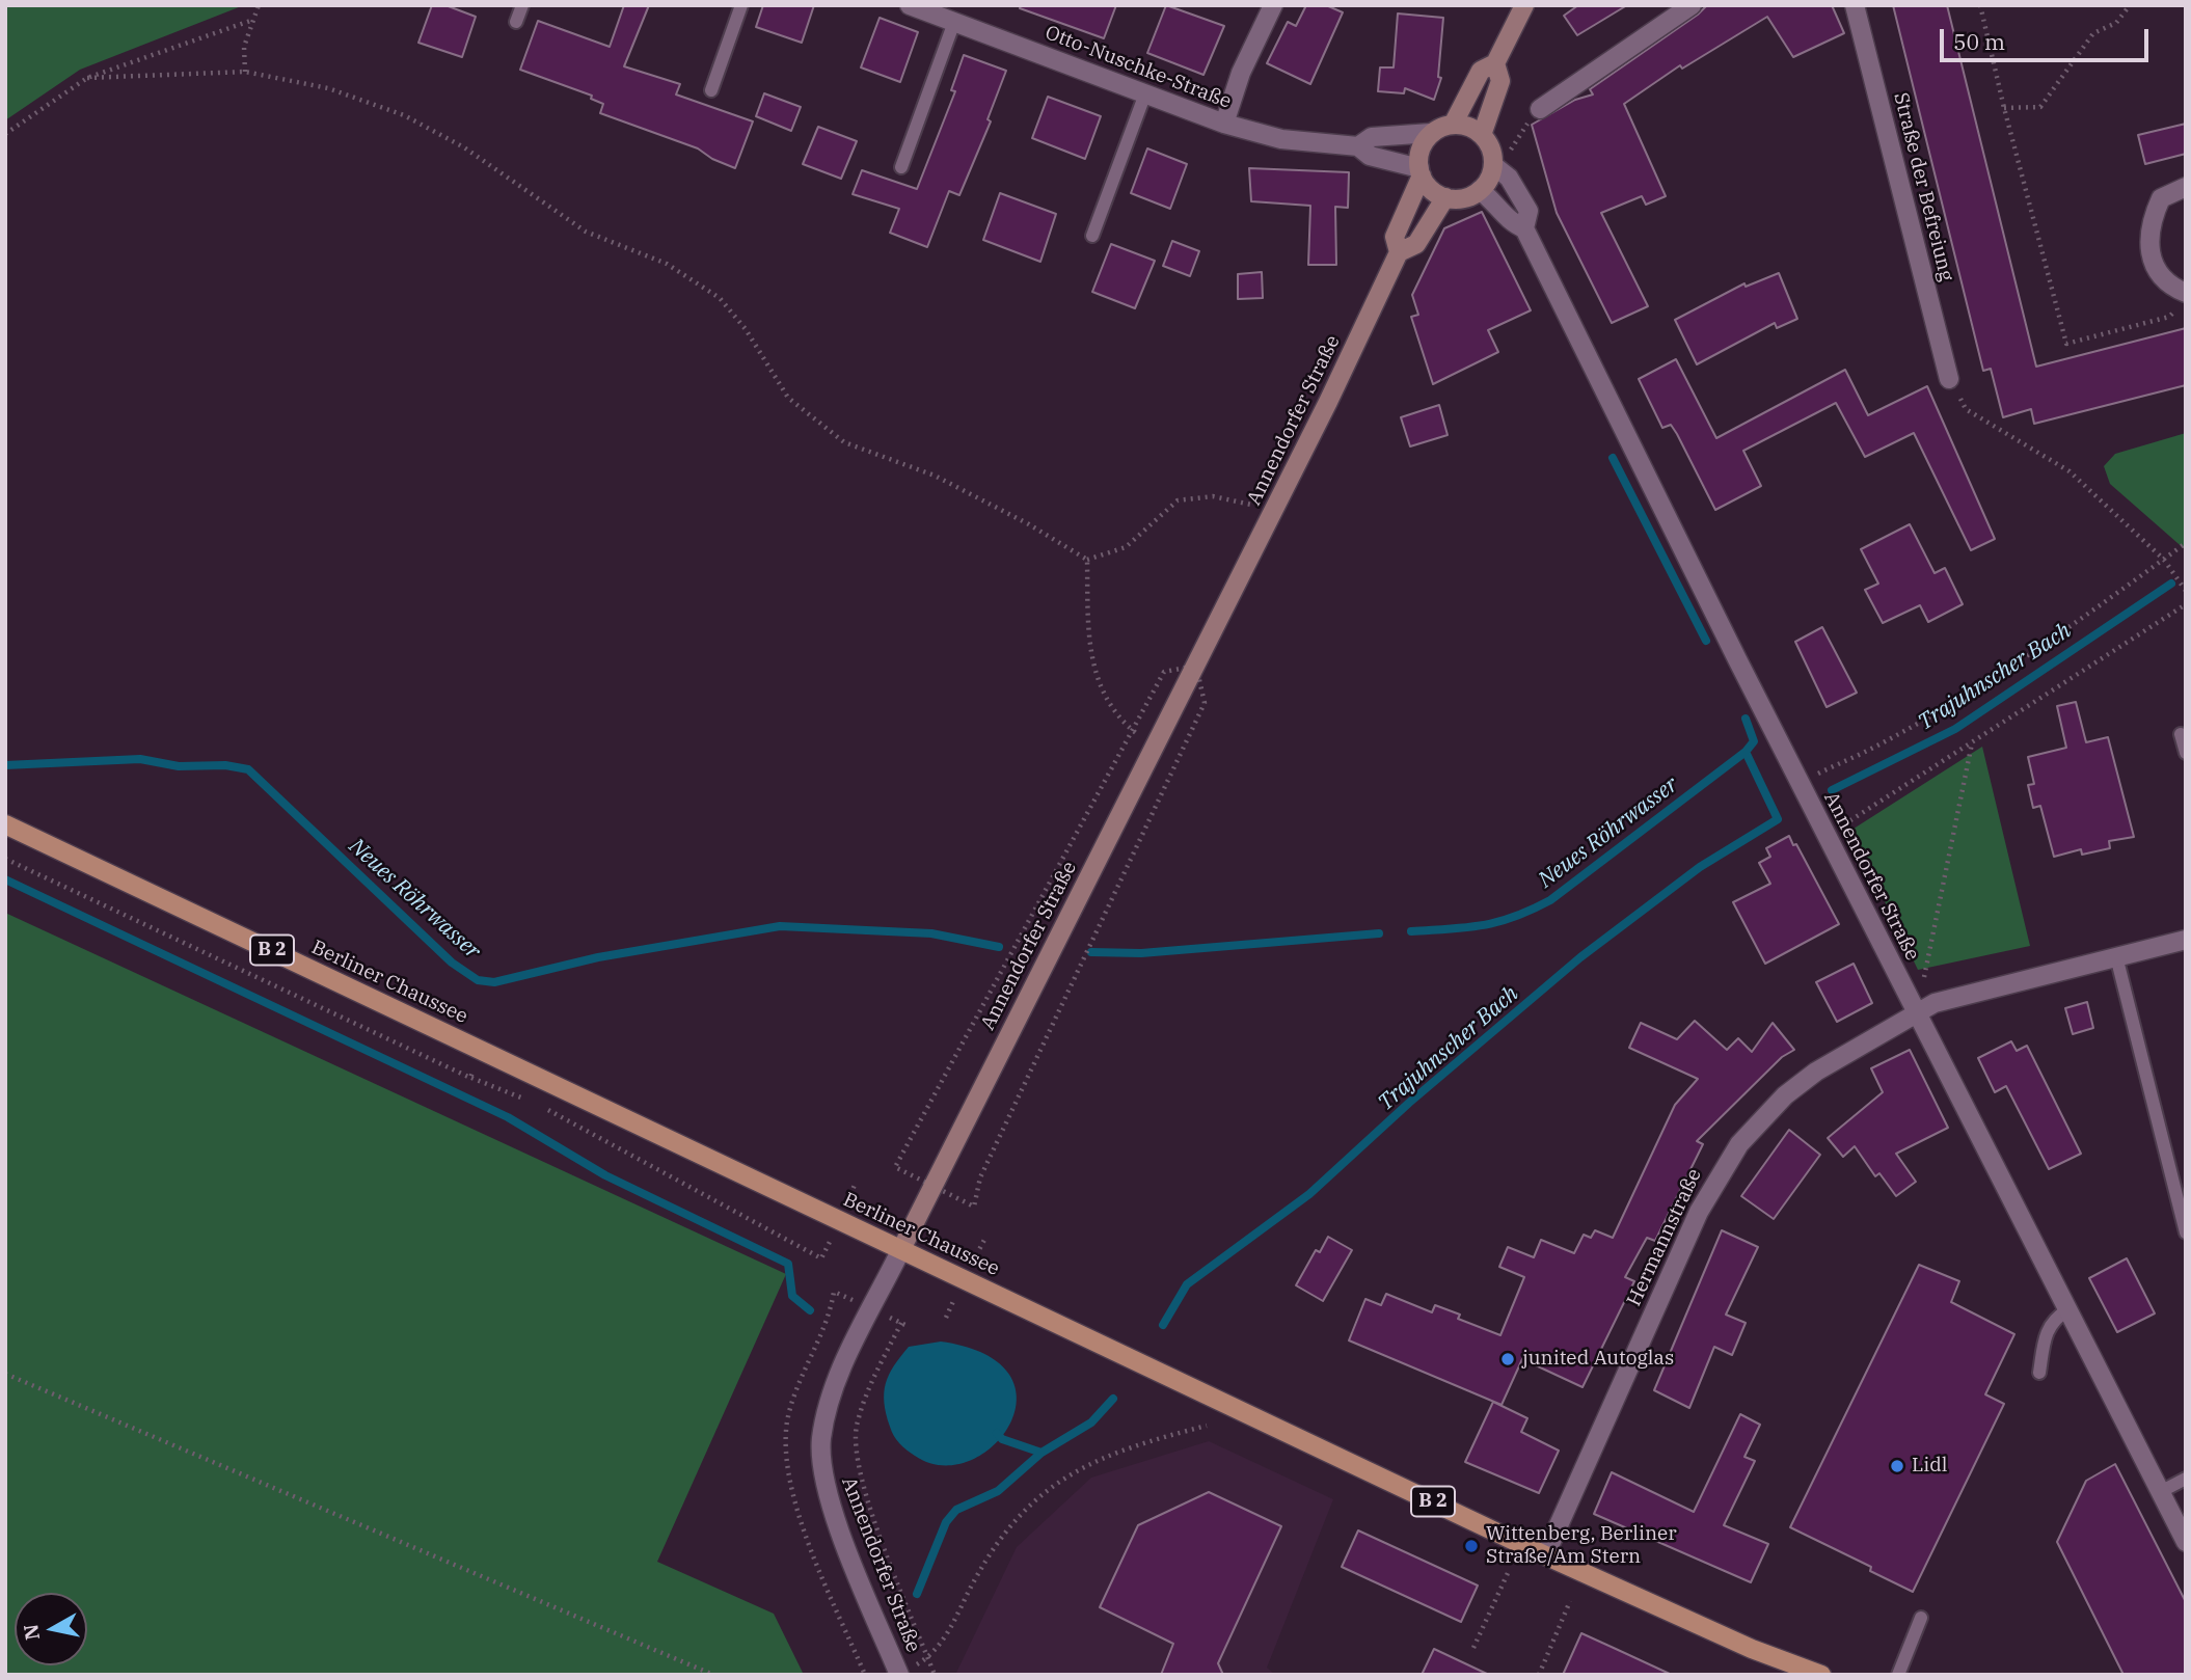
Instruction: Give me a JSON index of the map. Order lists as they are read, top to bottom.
{
  "streets": {
    "main road": ["Annendorfer Straße", "B 2", "Berliner Chaussee"],
    "street": ["Otto-Nuschke-Straße", "Straße der Befreiung", "Hermannstraße"]
  },
  "crossings": [
    ["Otto-Nuschke-Straße", "Annendorfer Straße"],
    ["Annendorfer Straße", "Berliner Chaussee"],
    ["Annendorfer Straße", "Hermannstraße"],
    ["Berliner Chaussee", "Hermannstraße"]
  ],
  "water": ["Trajuhnscher Bach", "Neues Röhrwasser"],
  "places": ["junited Autoglas", "Lidl", "Wittenberg, Berliner Straße/Am Stern"],
  "scale_bar": "50 m",
  "north": "left"
}
